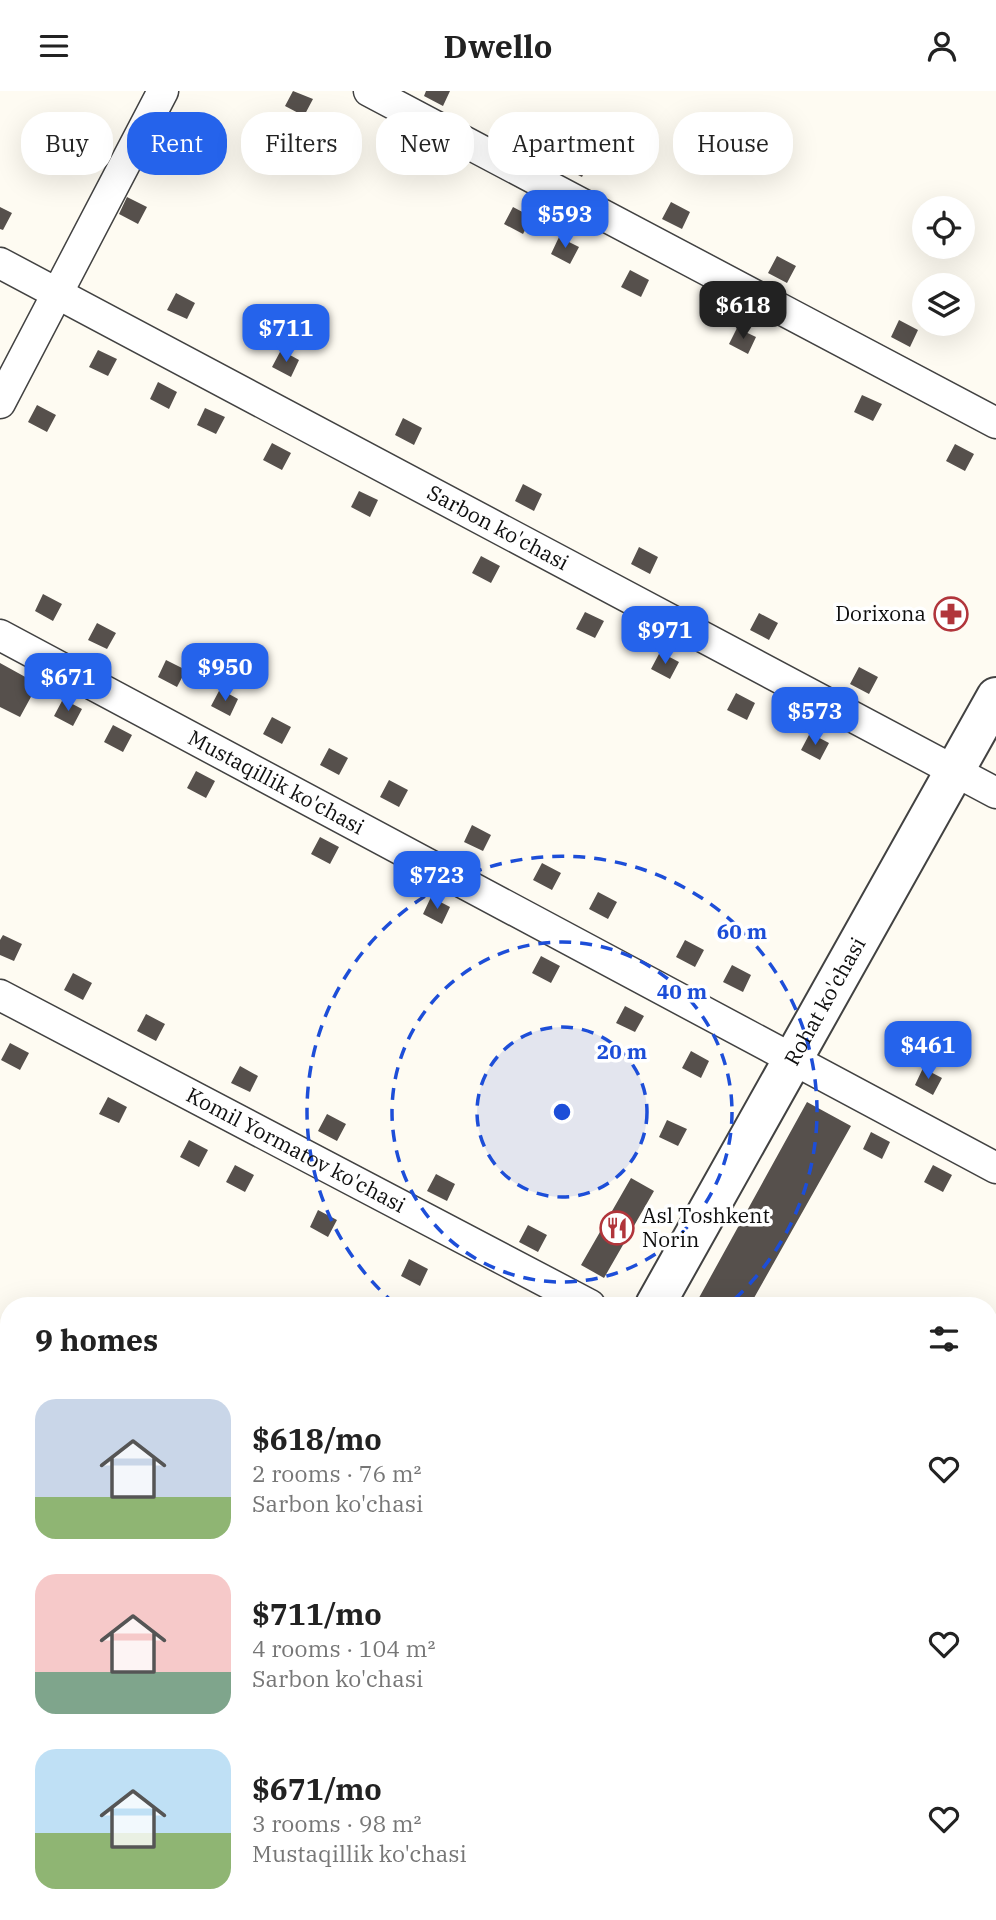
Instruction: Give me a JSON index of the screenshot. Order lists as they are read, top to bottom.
{
  "streets": {
    "street": [
      "Sarbon ko'chasi",
      "Mustaqillik ko'chasi",
      "Rohat ko'chasi",
      "Komil Yormatov ko'chasi"
    ]
  },
  "crossings": [
    ["Sarbon ko'chasi", "Rohat ko'chasi"],
    ["Mustaqillik ko'chasi", "Rohat ko'chasi"]
  ],
  "places": {
    "pharmacy": ["Dorixona"],
    "restaurant": ["Asl Toshkent Norin"]
  },
  "page": {
    "header": "Dwello",
    "chip": [
      "Buy",
      "Rent",
      "Filters",
      "New",
      "Apartment",
      "House"
    ],
    "price": [
      "$593",
      "$618",
      "$711",
      "$971",
      "$950",
      "$671",
      "$573",
      "$723",
      "$461"
    ],
    "heading": "9 homes",
    "list": [
      {
        "name": "$618/mo",
        "note": "2 rooms · 76 m² · Sarbon ko'chasi"
      },
      {
        "name": "$711/mo",
        "note": "4 rooms · 104 m² · Sarbon ko'chasi"
      },
      {
        "name": "$671/mo",
        "note": "3 rooms · 98 m² · Mustaqillik ko'chasi"
      }
    ]
  },
  "rings": ["60 m", "40 m", "20 m"]
}
